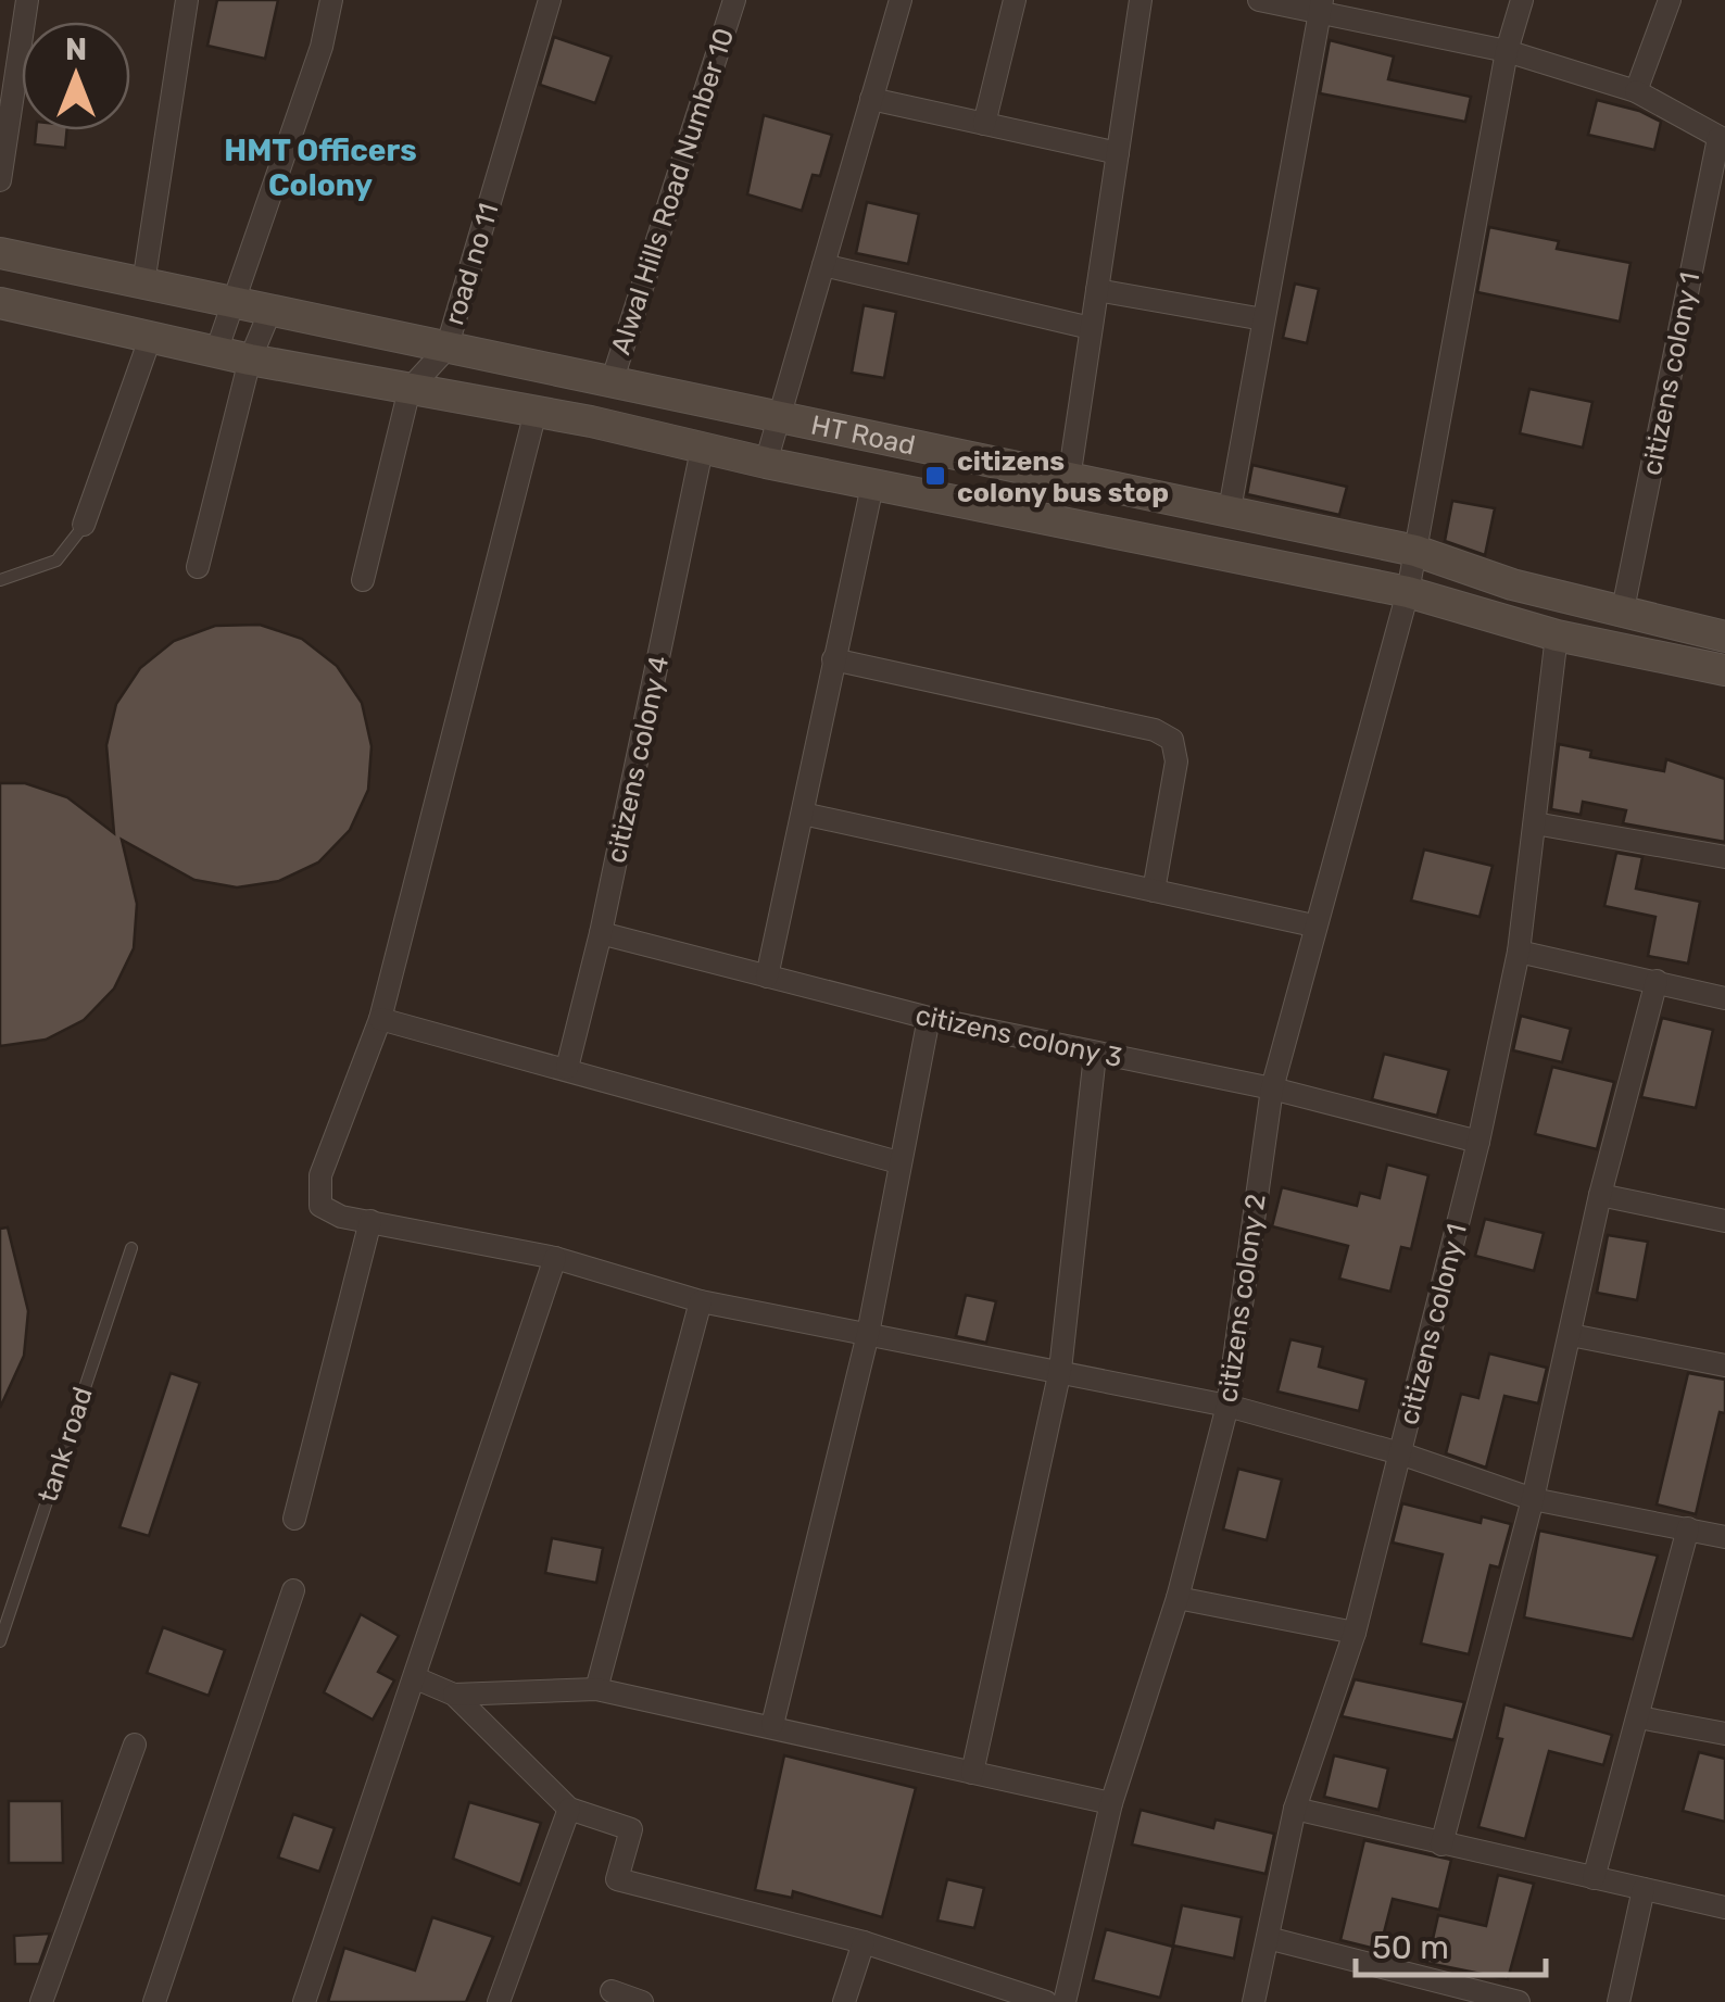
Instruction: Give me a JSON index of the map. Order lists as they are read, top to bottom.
{
  "streets": {
    "street": [
      "Alwal Hills Road Number 10",
      "road no 11",
      "citizens colony 1",
      "HT Road",
      "citizens colony 4",
      "citizens colony 3",
      "citizens colony 2"
    ],
    "lane": ["tank road"]
  },
  "crossings": [
    ["Alwal Hills Road Number 10", "HT Road"],
    ["road no 11", "HT Road"],
    ["citizens colony 1", "HT Road"],
    ["citizens colony 1", "citizens colony 3"],
    ["HT Road", "citizens colony 4"],
    ["HT Road", "citizens colony 2"],
    ["citizens colony 4", "citizens colony 3"],
    ["citizens colony 3", "citizens colony 2"]
  ],
  "districts": ["HMT Officers Colony"],
  "places": {
    "transit": ["citizens colony bus stop"]
  },
  "scale_bar": "50 m",
  "north": "top"
}
